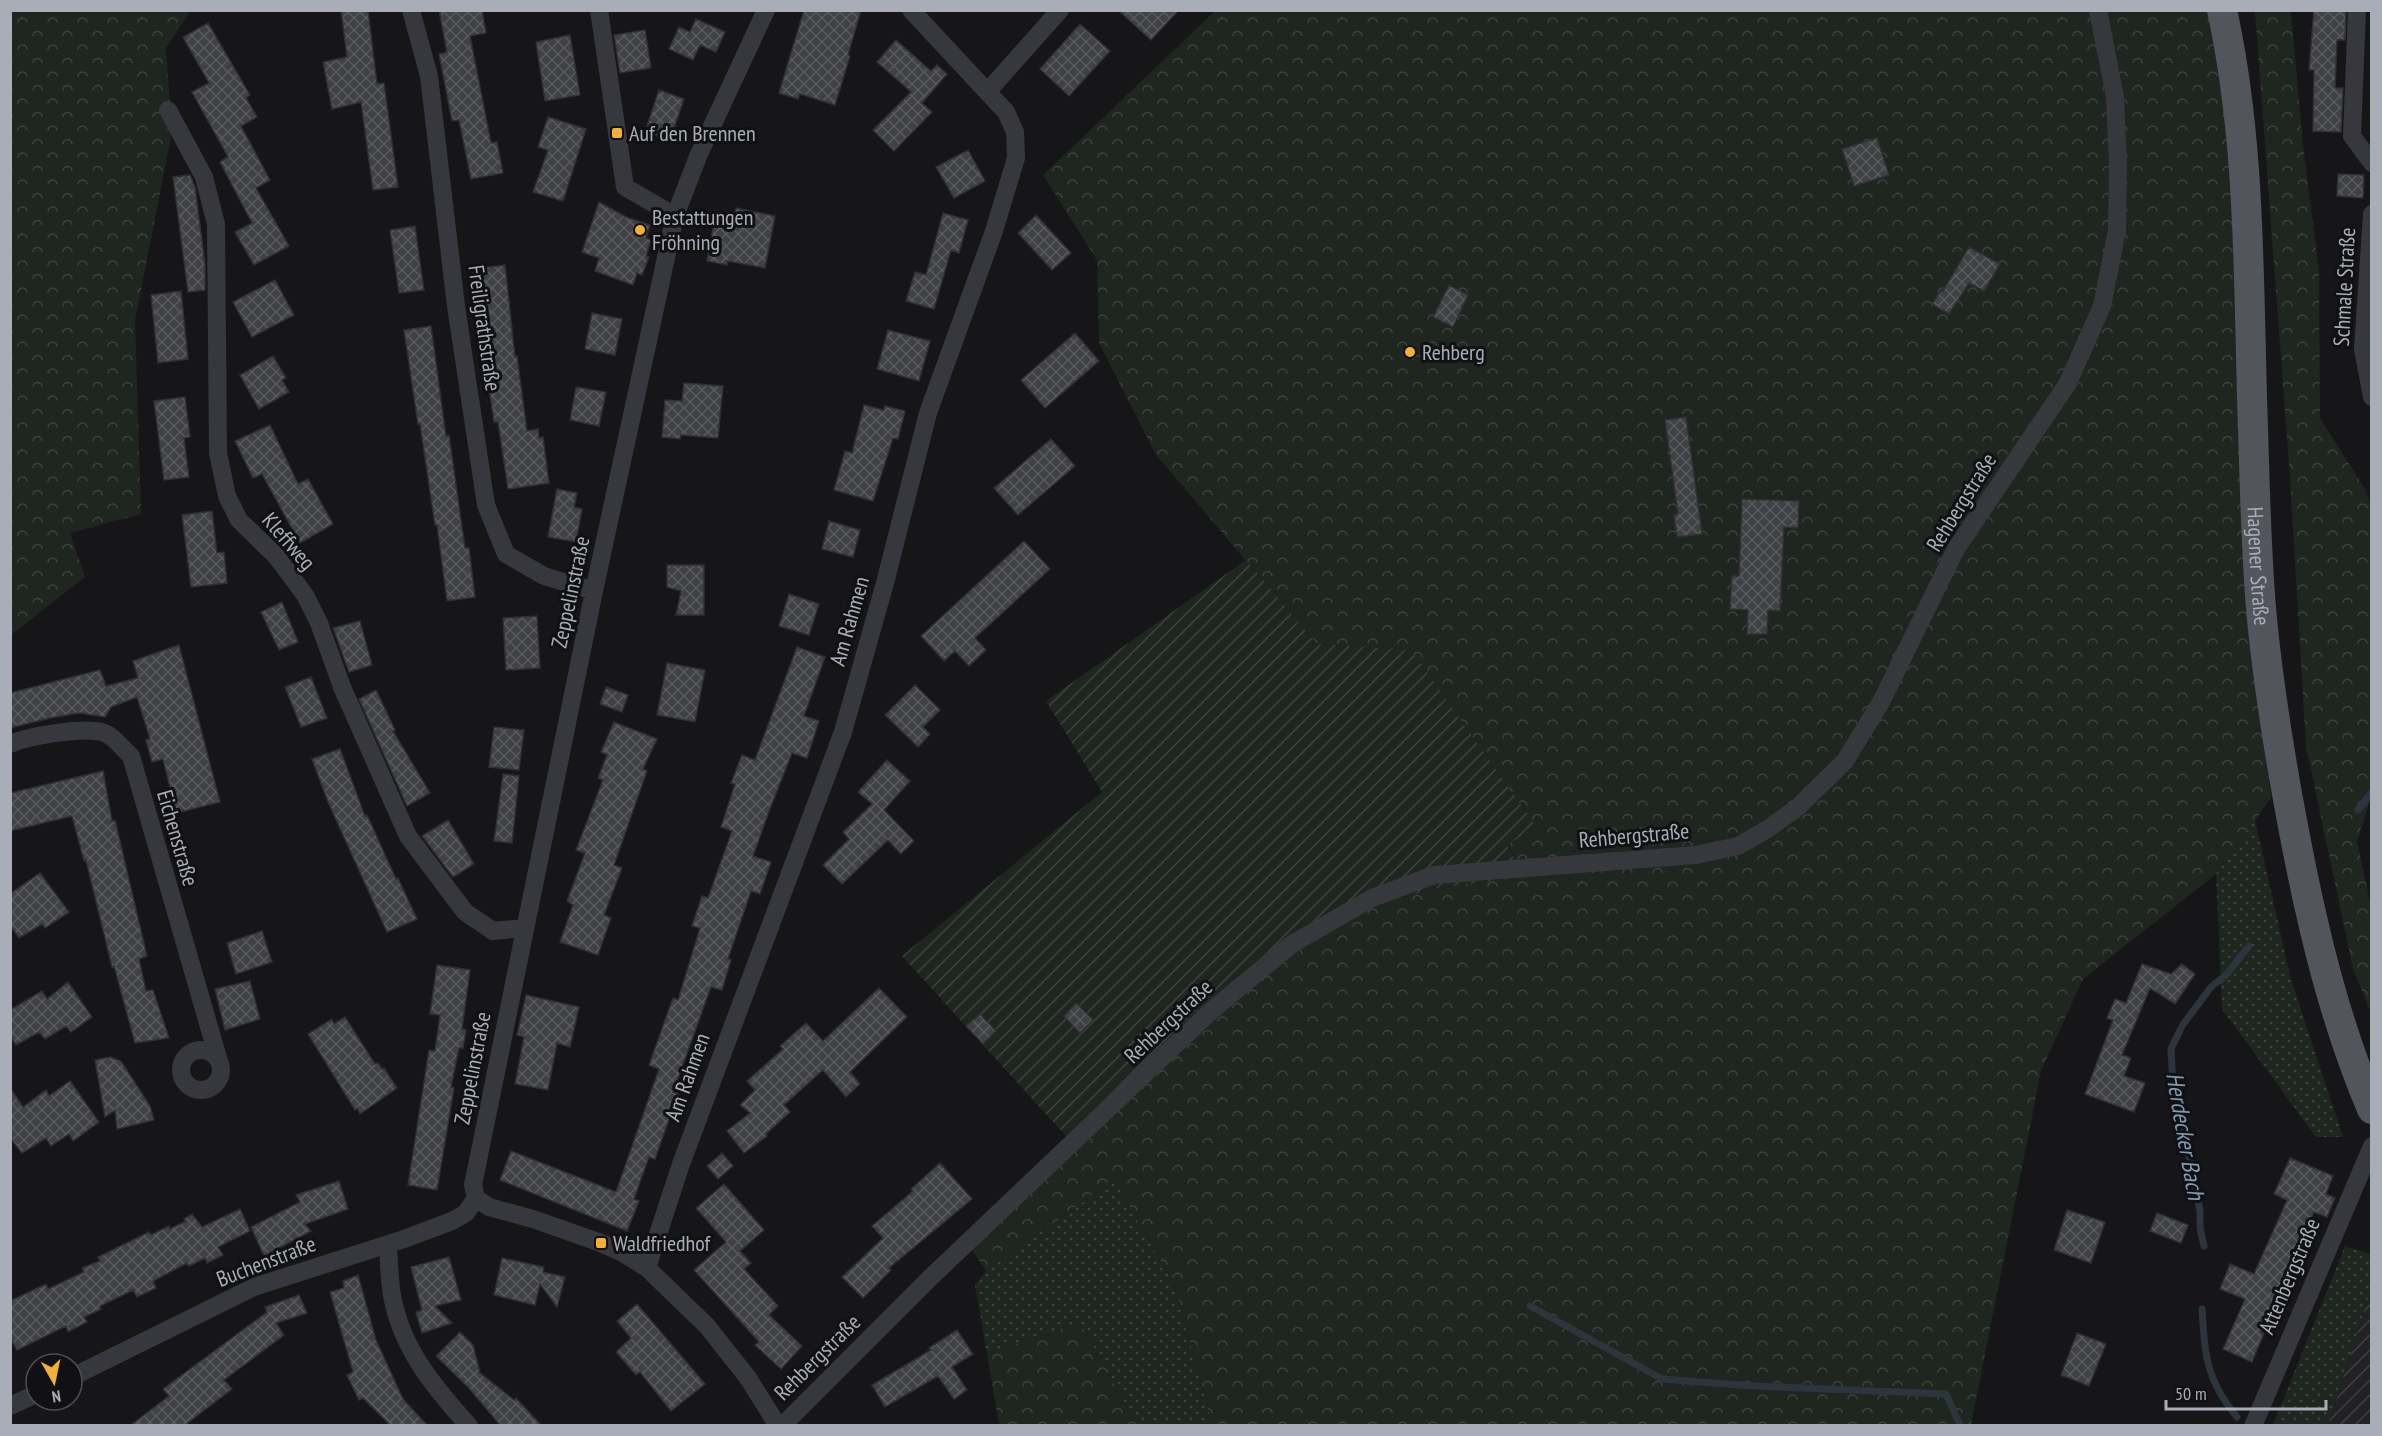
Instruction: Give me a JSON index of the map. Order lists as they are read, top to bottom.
{
  "streets": {
    "main road": ["Hagener Straße"],
    "street": [
      "Schmale Straße",
      "Freiligrathstraße",
      "Rehbergstraße",
      "Kleffweg",
      "Zeppelinstraße",
      "Am Rahmen",
      "Eichenstraße",
      "Buchenstraße",
      "Attenbergstraße"
    ]
  },
  "crossings": [
    ["Freiligrathstraße", "Zeppelinstraße"],
    ["Kleffweg", "Zeppelinstraße"],
    ["Zeppelinstraße", "Buchenstraße"]
  ],
  "water": ["Herdecker Bach"],
  "places": {
    "transit": ["Auf den Brennen", "Waldfriedhof"],
    "other": ["Bestattungen Fröhning", "Rehberg"]
  },
  "scale_bar": "50 m",
  "north": "bottom"
}
